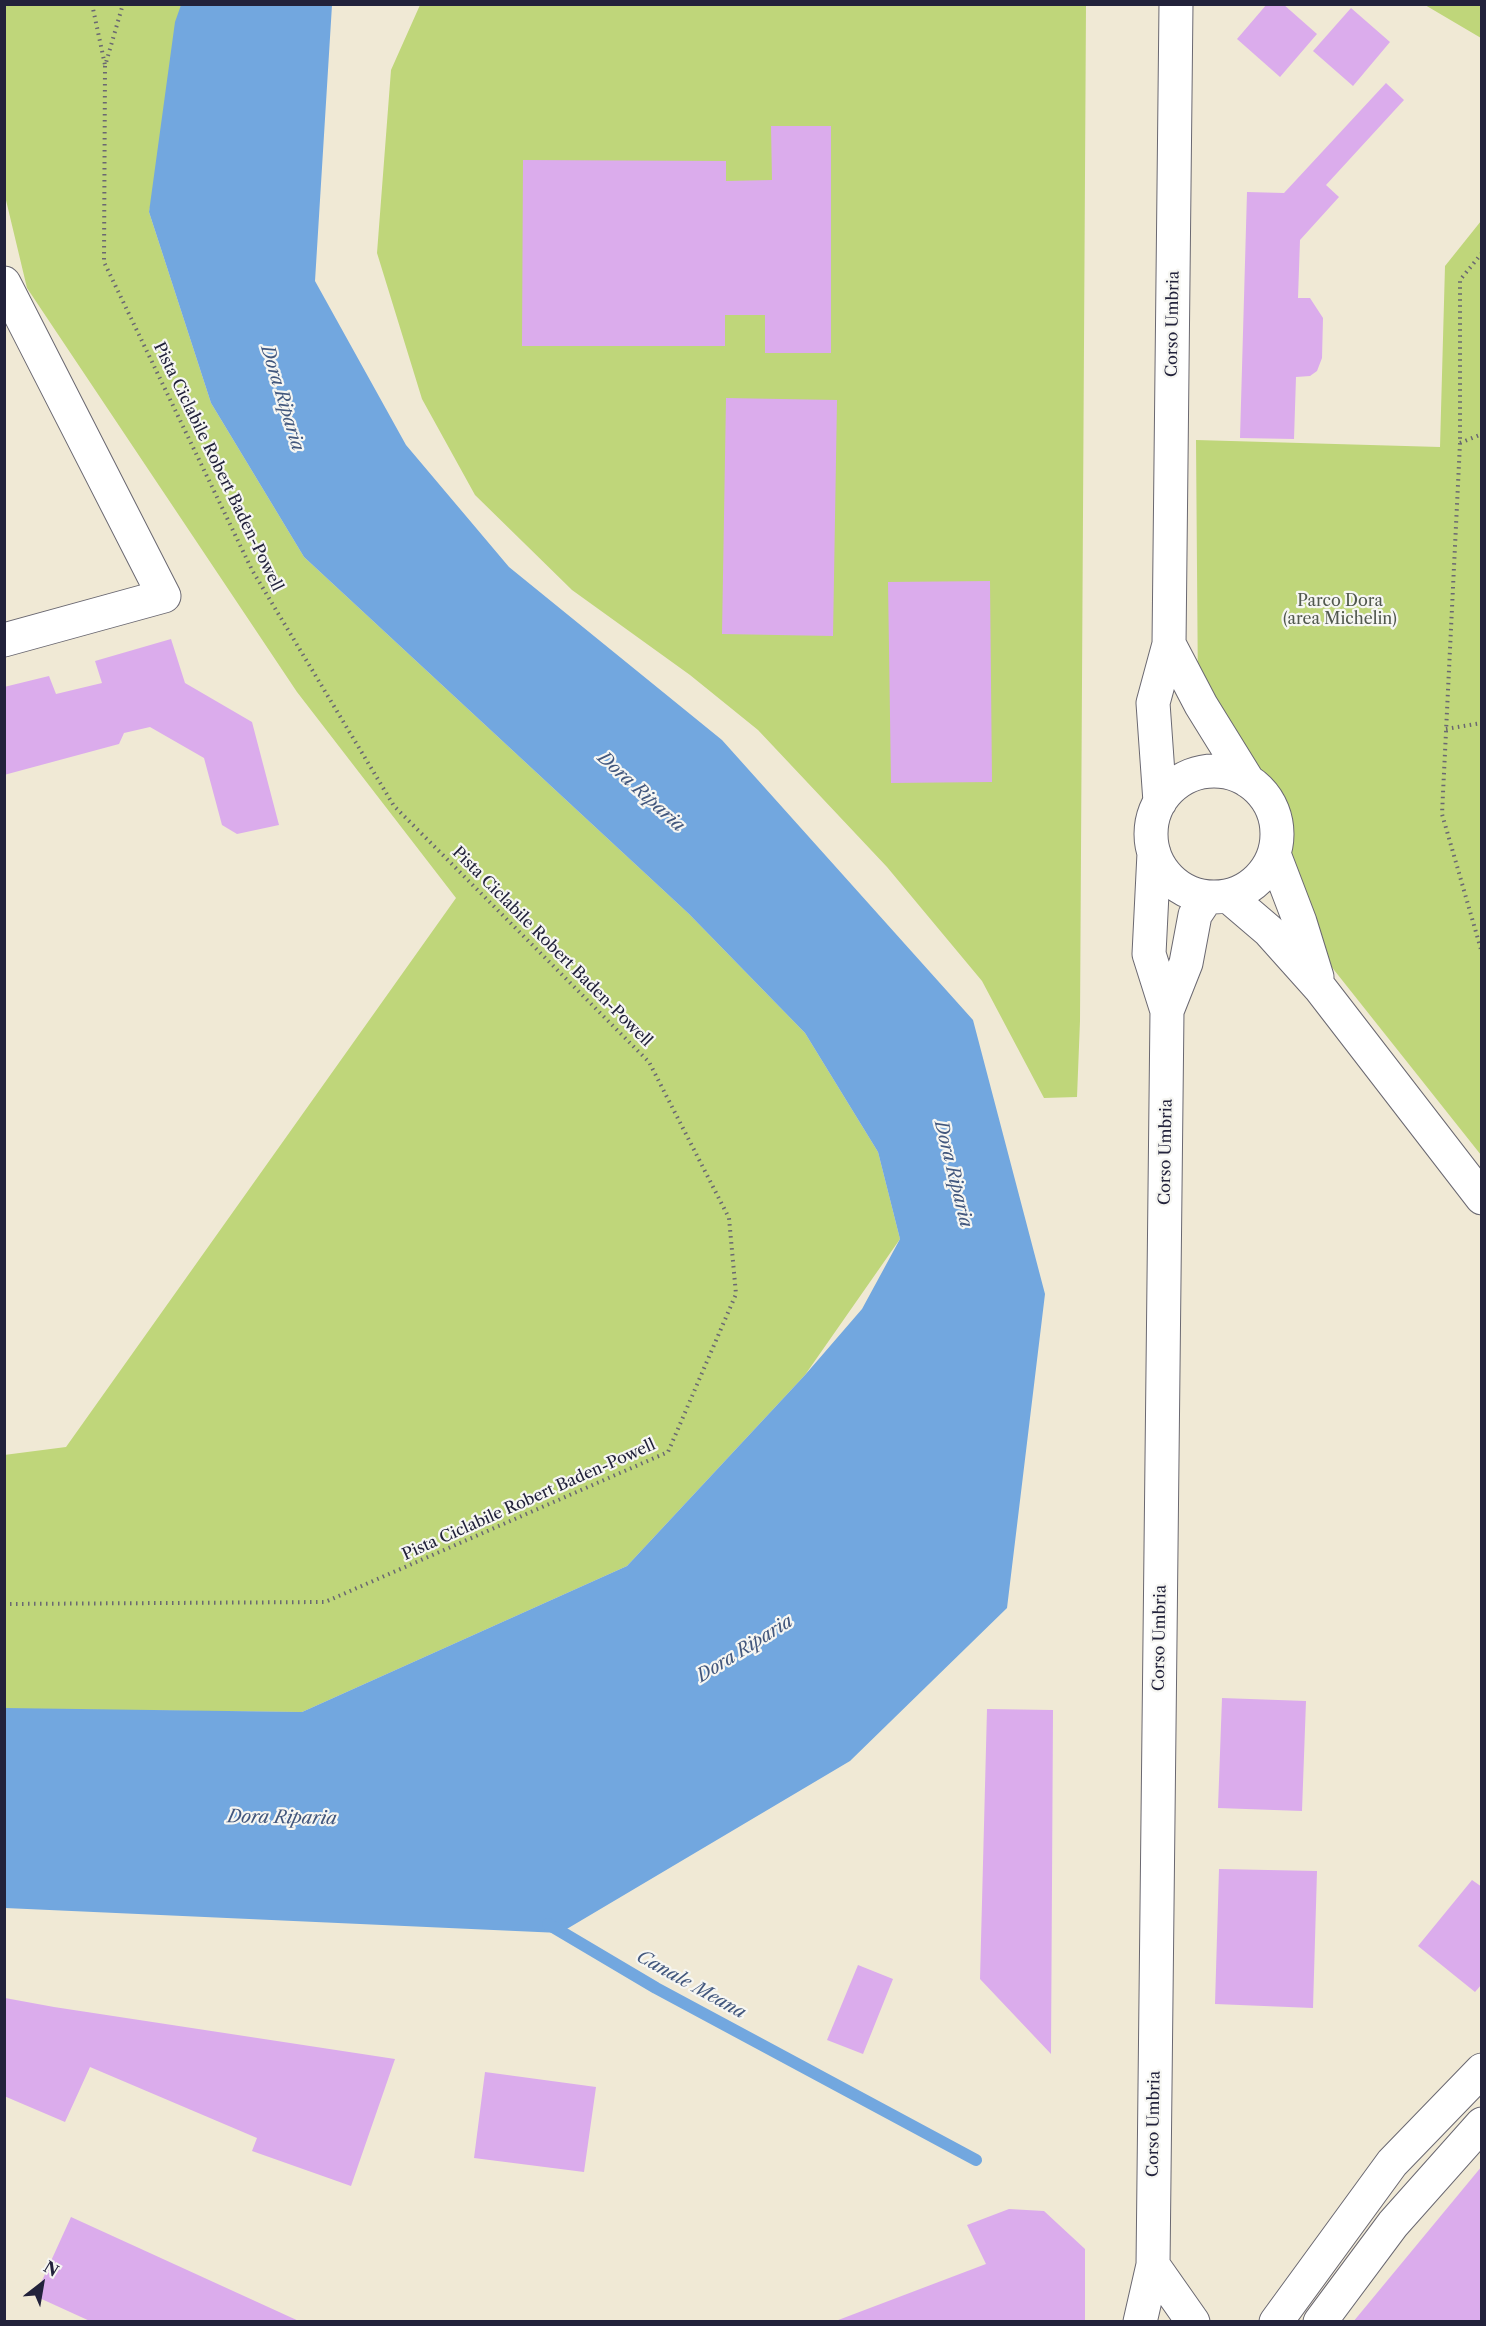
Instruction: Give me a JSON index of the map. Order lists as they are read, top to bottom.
{
  "streets": {
    "street": ["Corso Umbria"],
    "path": ["Pista Ciclabile Robert Baden-Powell"]
  },
  "water": ["Dora Riparia", "Canale Meana"],
  "parks": ["Parco Dora (area Michelin)"],
  "north": "top right"
}
